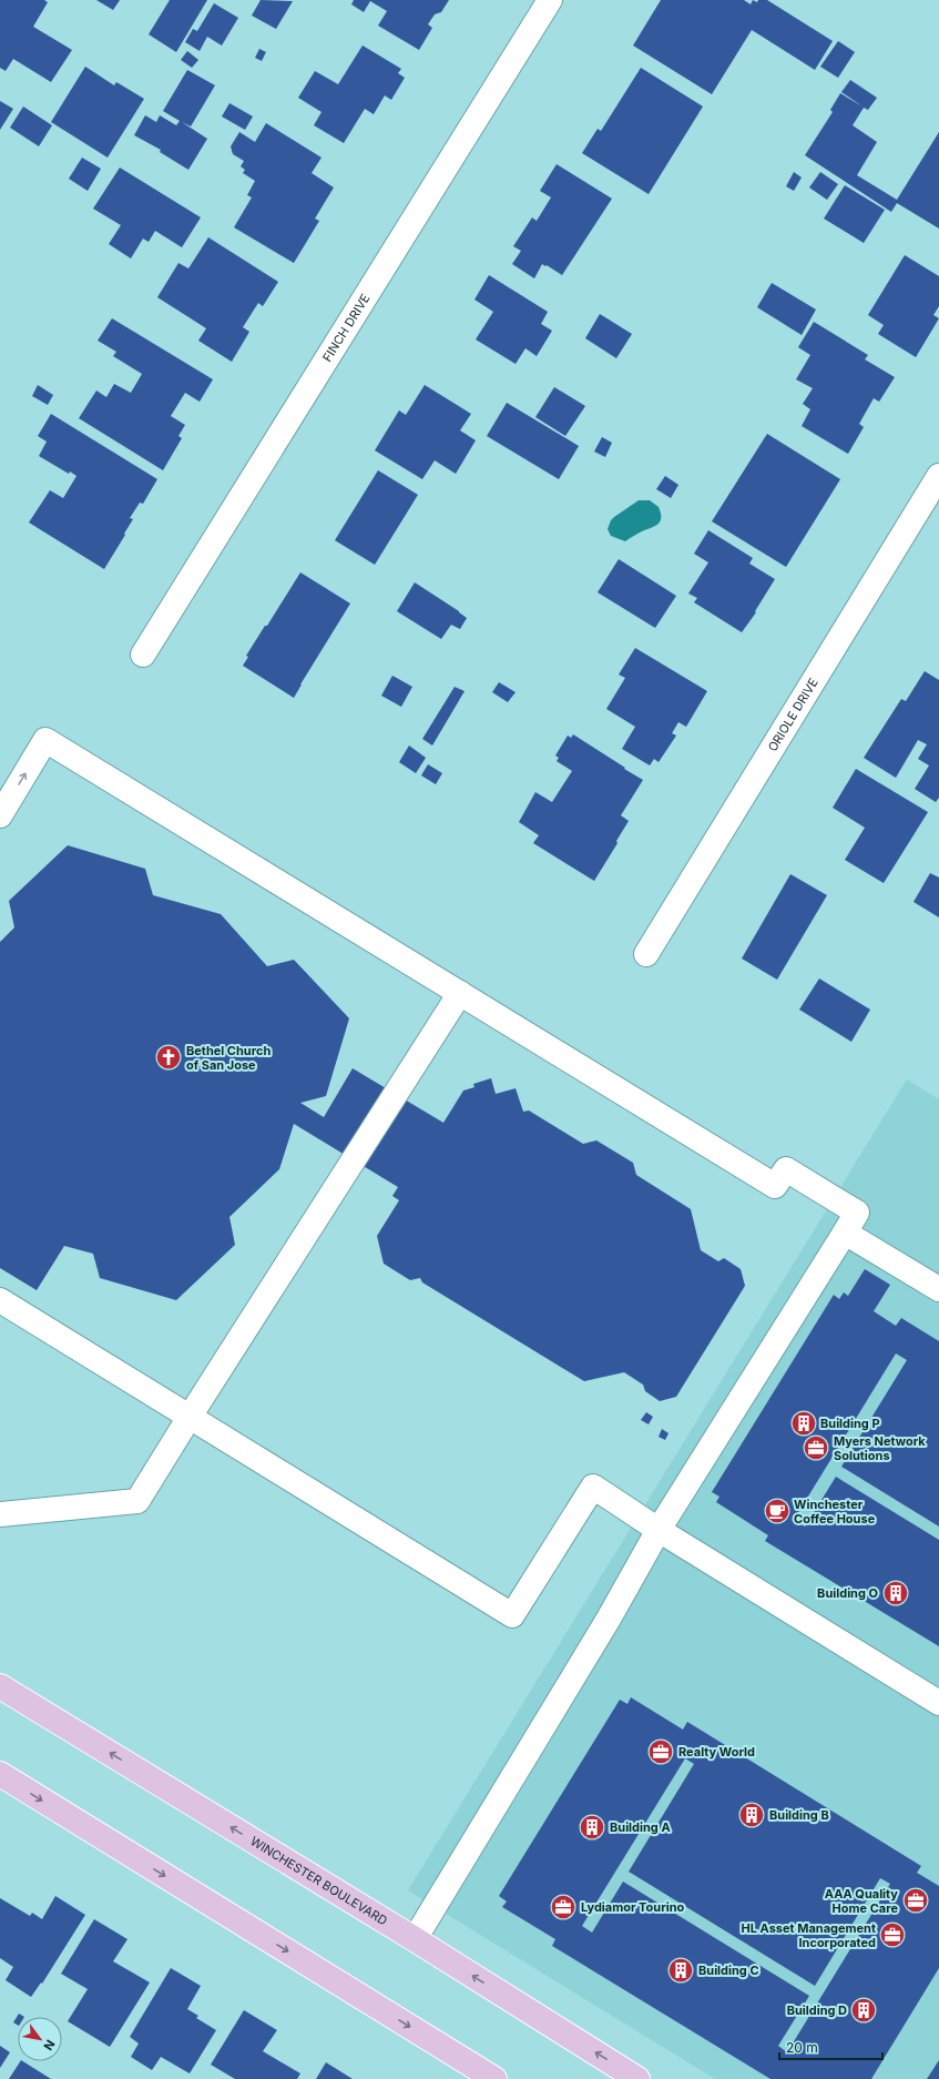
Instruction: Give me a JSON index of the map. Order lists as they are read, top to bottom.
{
  "streets": {
    "main road": ["WINCHESTER BOULEVARD"],
    "street": ["FINCH DRIVE", "ORIOLE DRIVE"]
  },
  "places": {
    "church": ["Bethel Church of San Jose"],
    "building": [
      "Building P",
      "Building O",
      "Building B",
      "Building A",
      "Building C",
      "Building D"
    ],
    "office": [
      "Myers Network Solutions",
      "Realty World",
      "AAA Quality Home Care",
      "Lydiamor Tourino",
      "HL Asset Management Incorporated"
    ],
    "cafe": ["Winchester Coffee House"]
  },
  "scale_bar": "20 m",
  "north": "bottom right"
}
